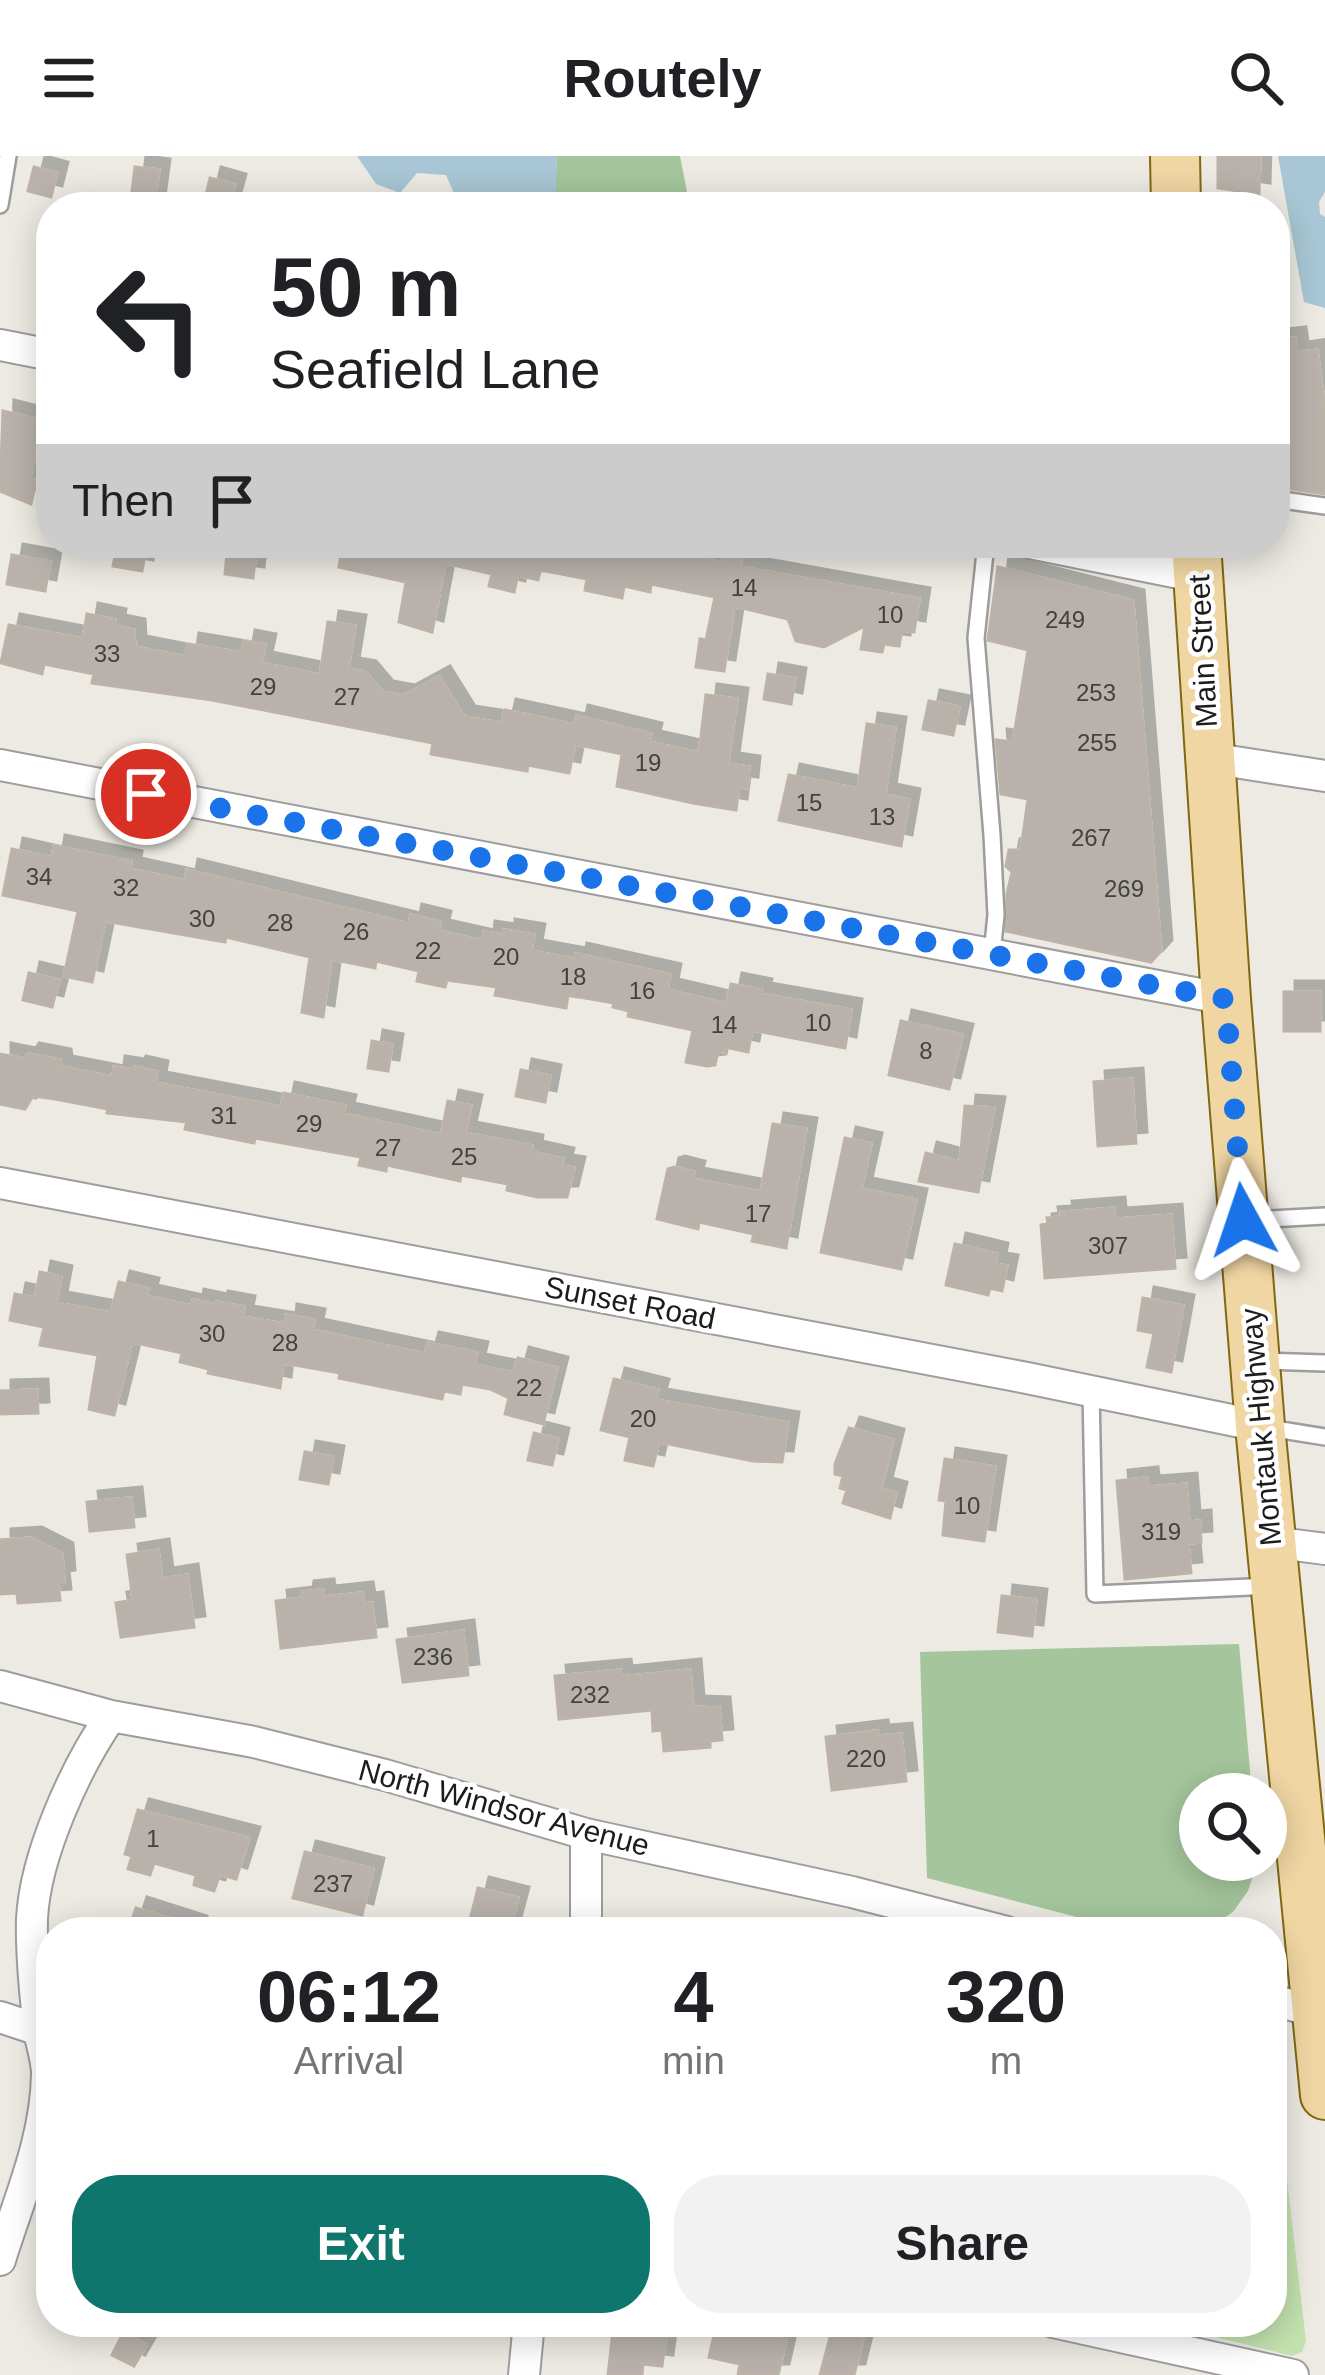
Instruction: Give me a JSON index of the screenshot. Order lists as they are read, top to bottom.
{
  "streets": {
    "main road": ["Main Street", "Montauk Highway"],
    "street": ["Sunset Road", "North Windsor Avenue"]
  },
  "crossings": [
    ["Main Street", "Montauk Highway"],
    ["Sunset Road", "Montauk Highway"]
  ],
  "house_numbers": [
    "14",
    "10",
    "249",
    "33",
    "29",
    "253",
    "27",
    "255",
    "19",
    "15",
    "13",
    "267",
    "34",
    "32",
    "269",
    "30",
    "28",
    "26",
    "22",
    "20",
    "18",
    "16",
    "10",
    "14",
    "8",
    "31",
    "29",
    "27",
    "25",
    "17",
    "307",
    "30",
    "28",
    "22",
    "20",
    "10",
    "319",
    "236",
    "232",
    "220",
    "1",
    "237"
  ],
  "page": {
    "header": "Routely",
    "turn": ["50 m", "Seafield Lane"],
    "then": "Then",
    "eta": [
      "06:12",
      "Arrival",
      "4",
      "min",
      "320",
      "m"
    ],
    "buttons": ["Exit", "Share"]
  }
}
